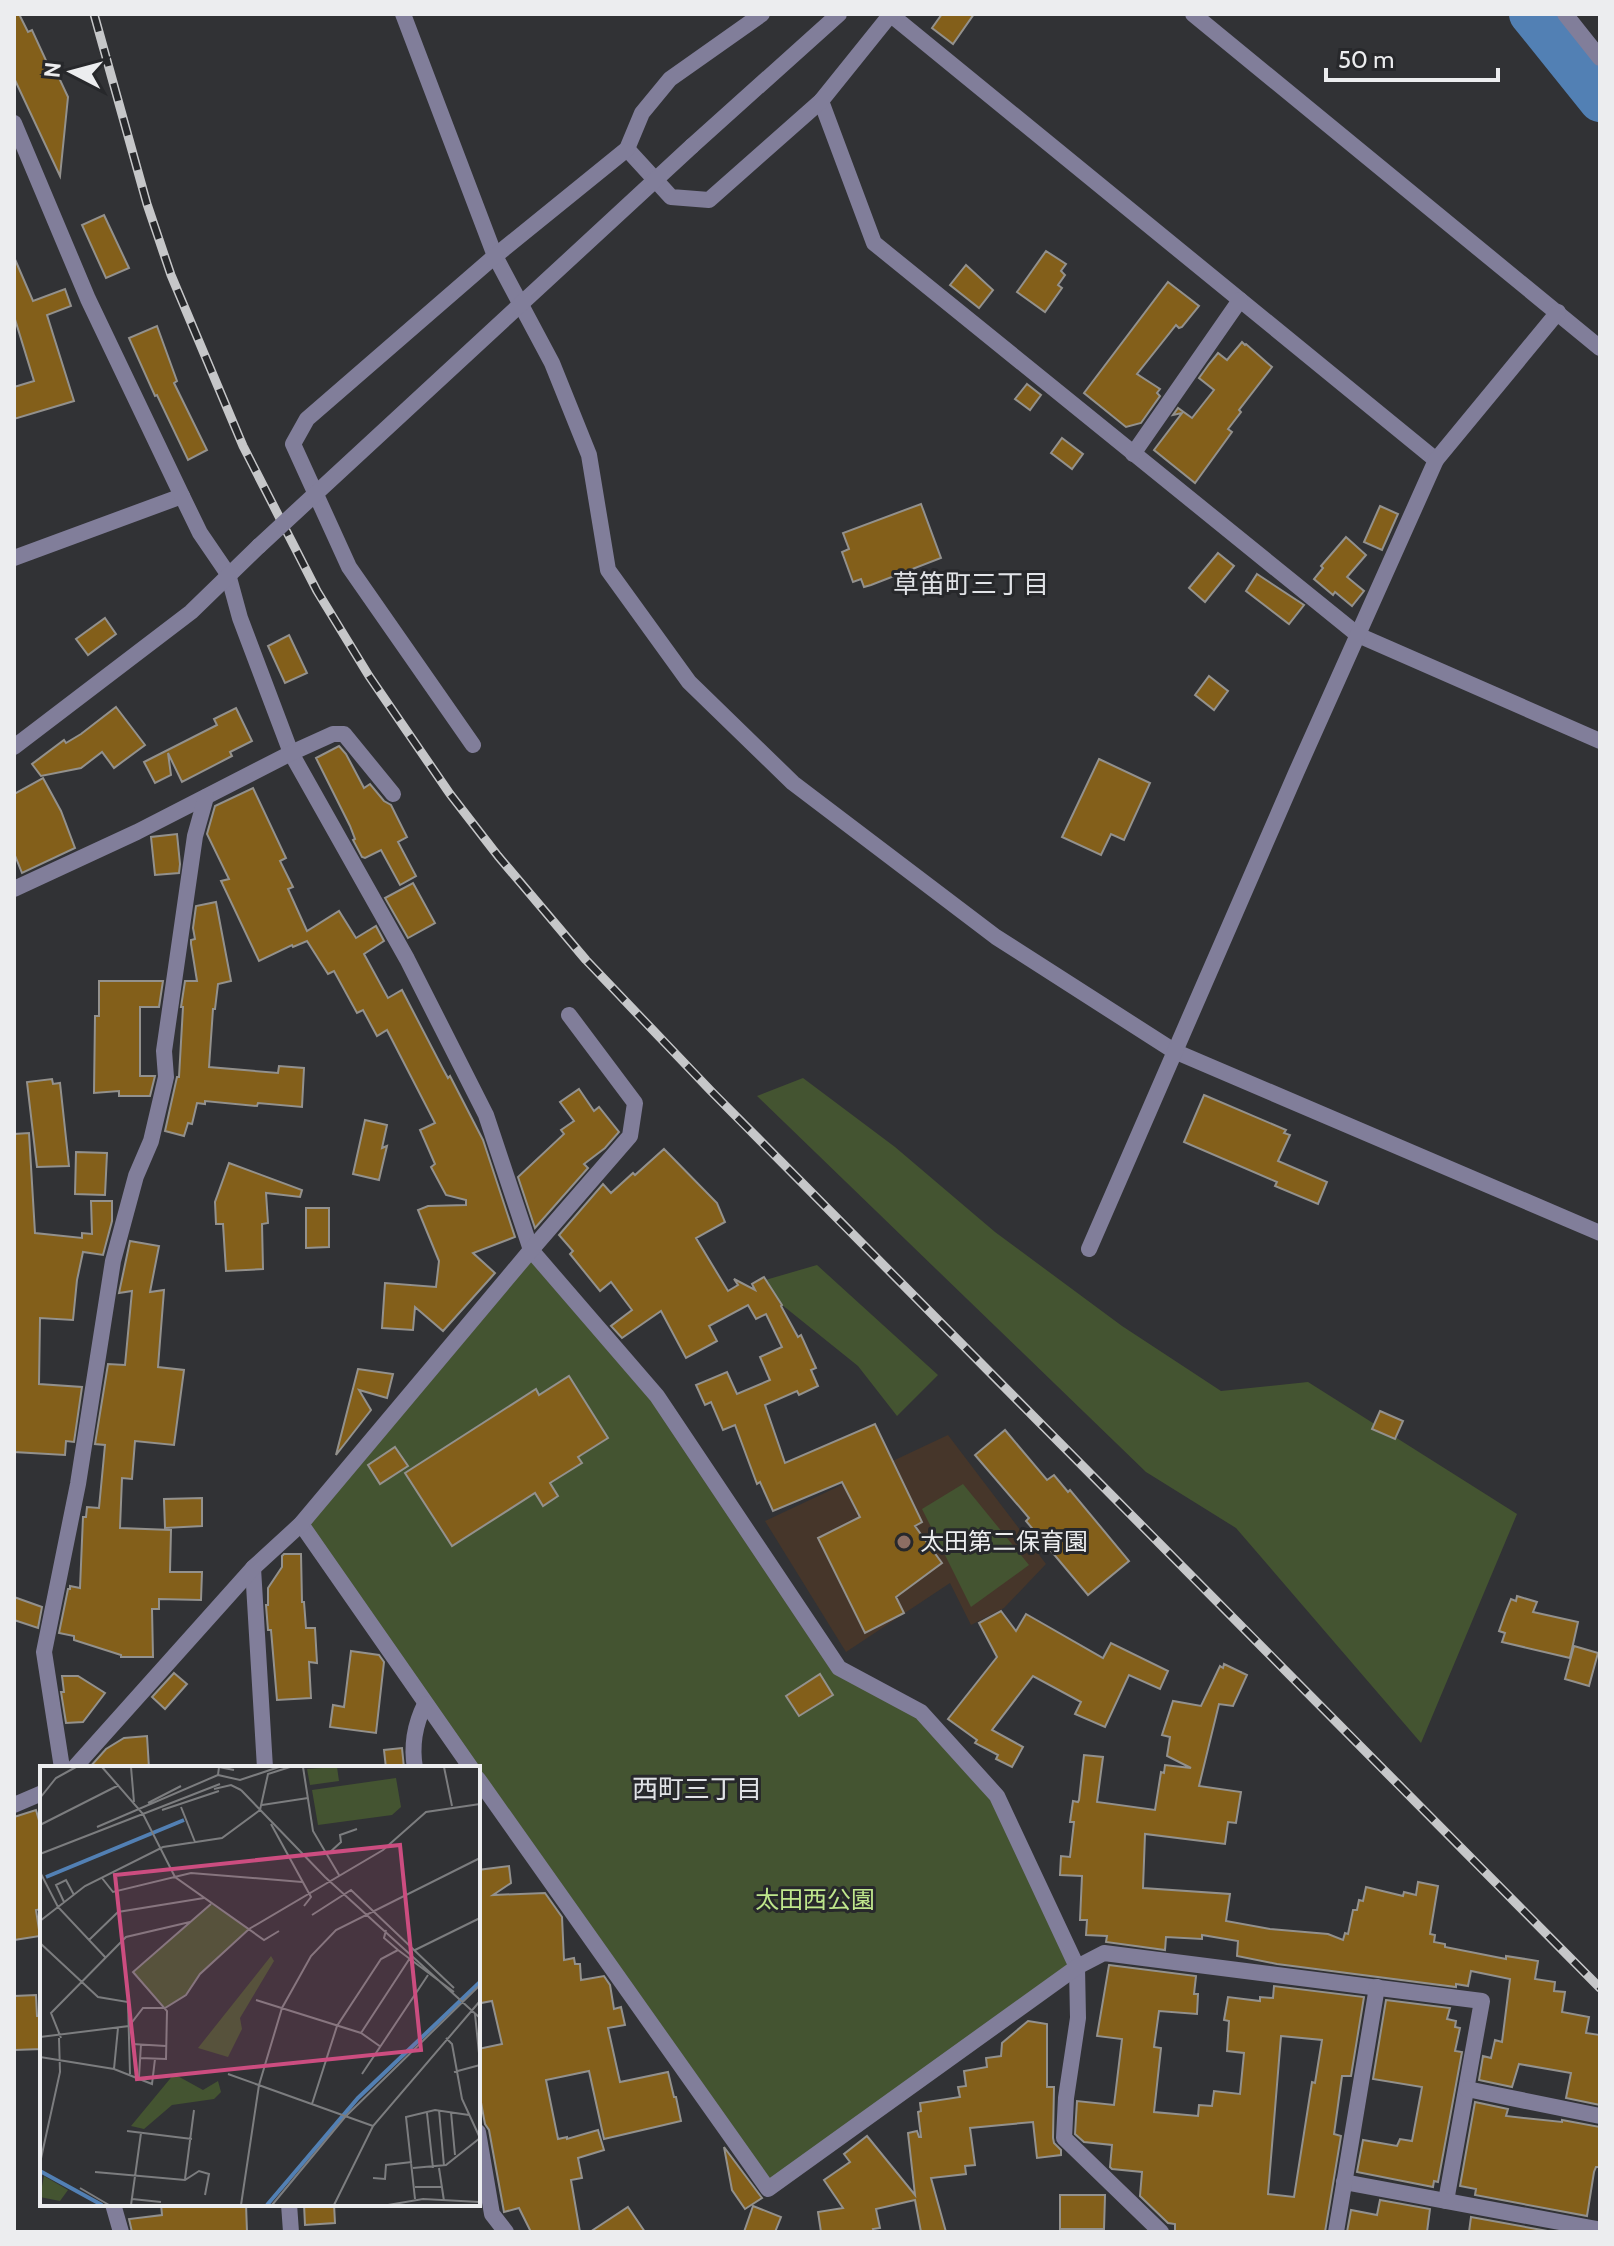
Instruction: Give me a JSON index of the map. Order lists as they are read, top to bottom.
{
  "districts": ["草笛町三丁目", "西町三丁目"],
  "parks": ["太田西公園"],
  "places": ["太田第二保育園"],
  "scale_bar": "50 m",
  "north": "left"
}
